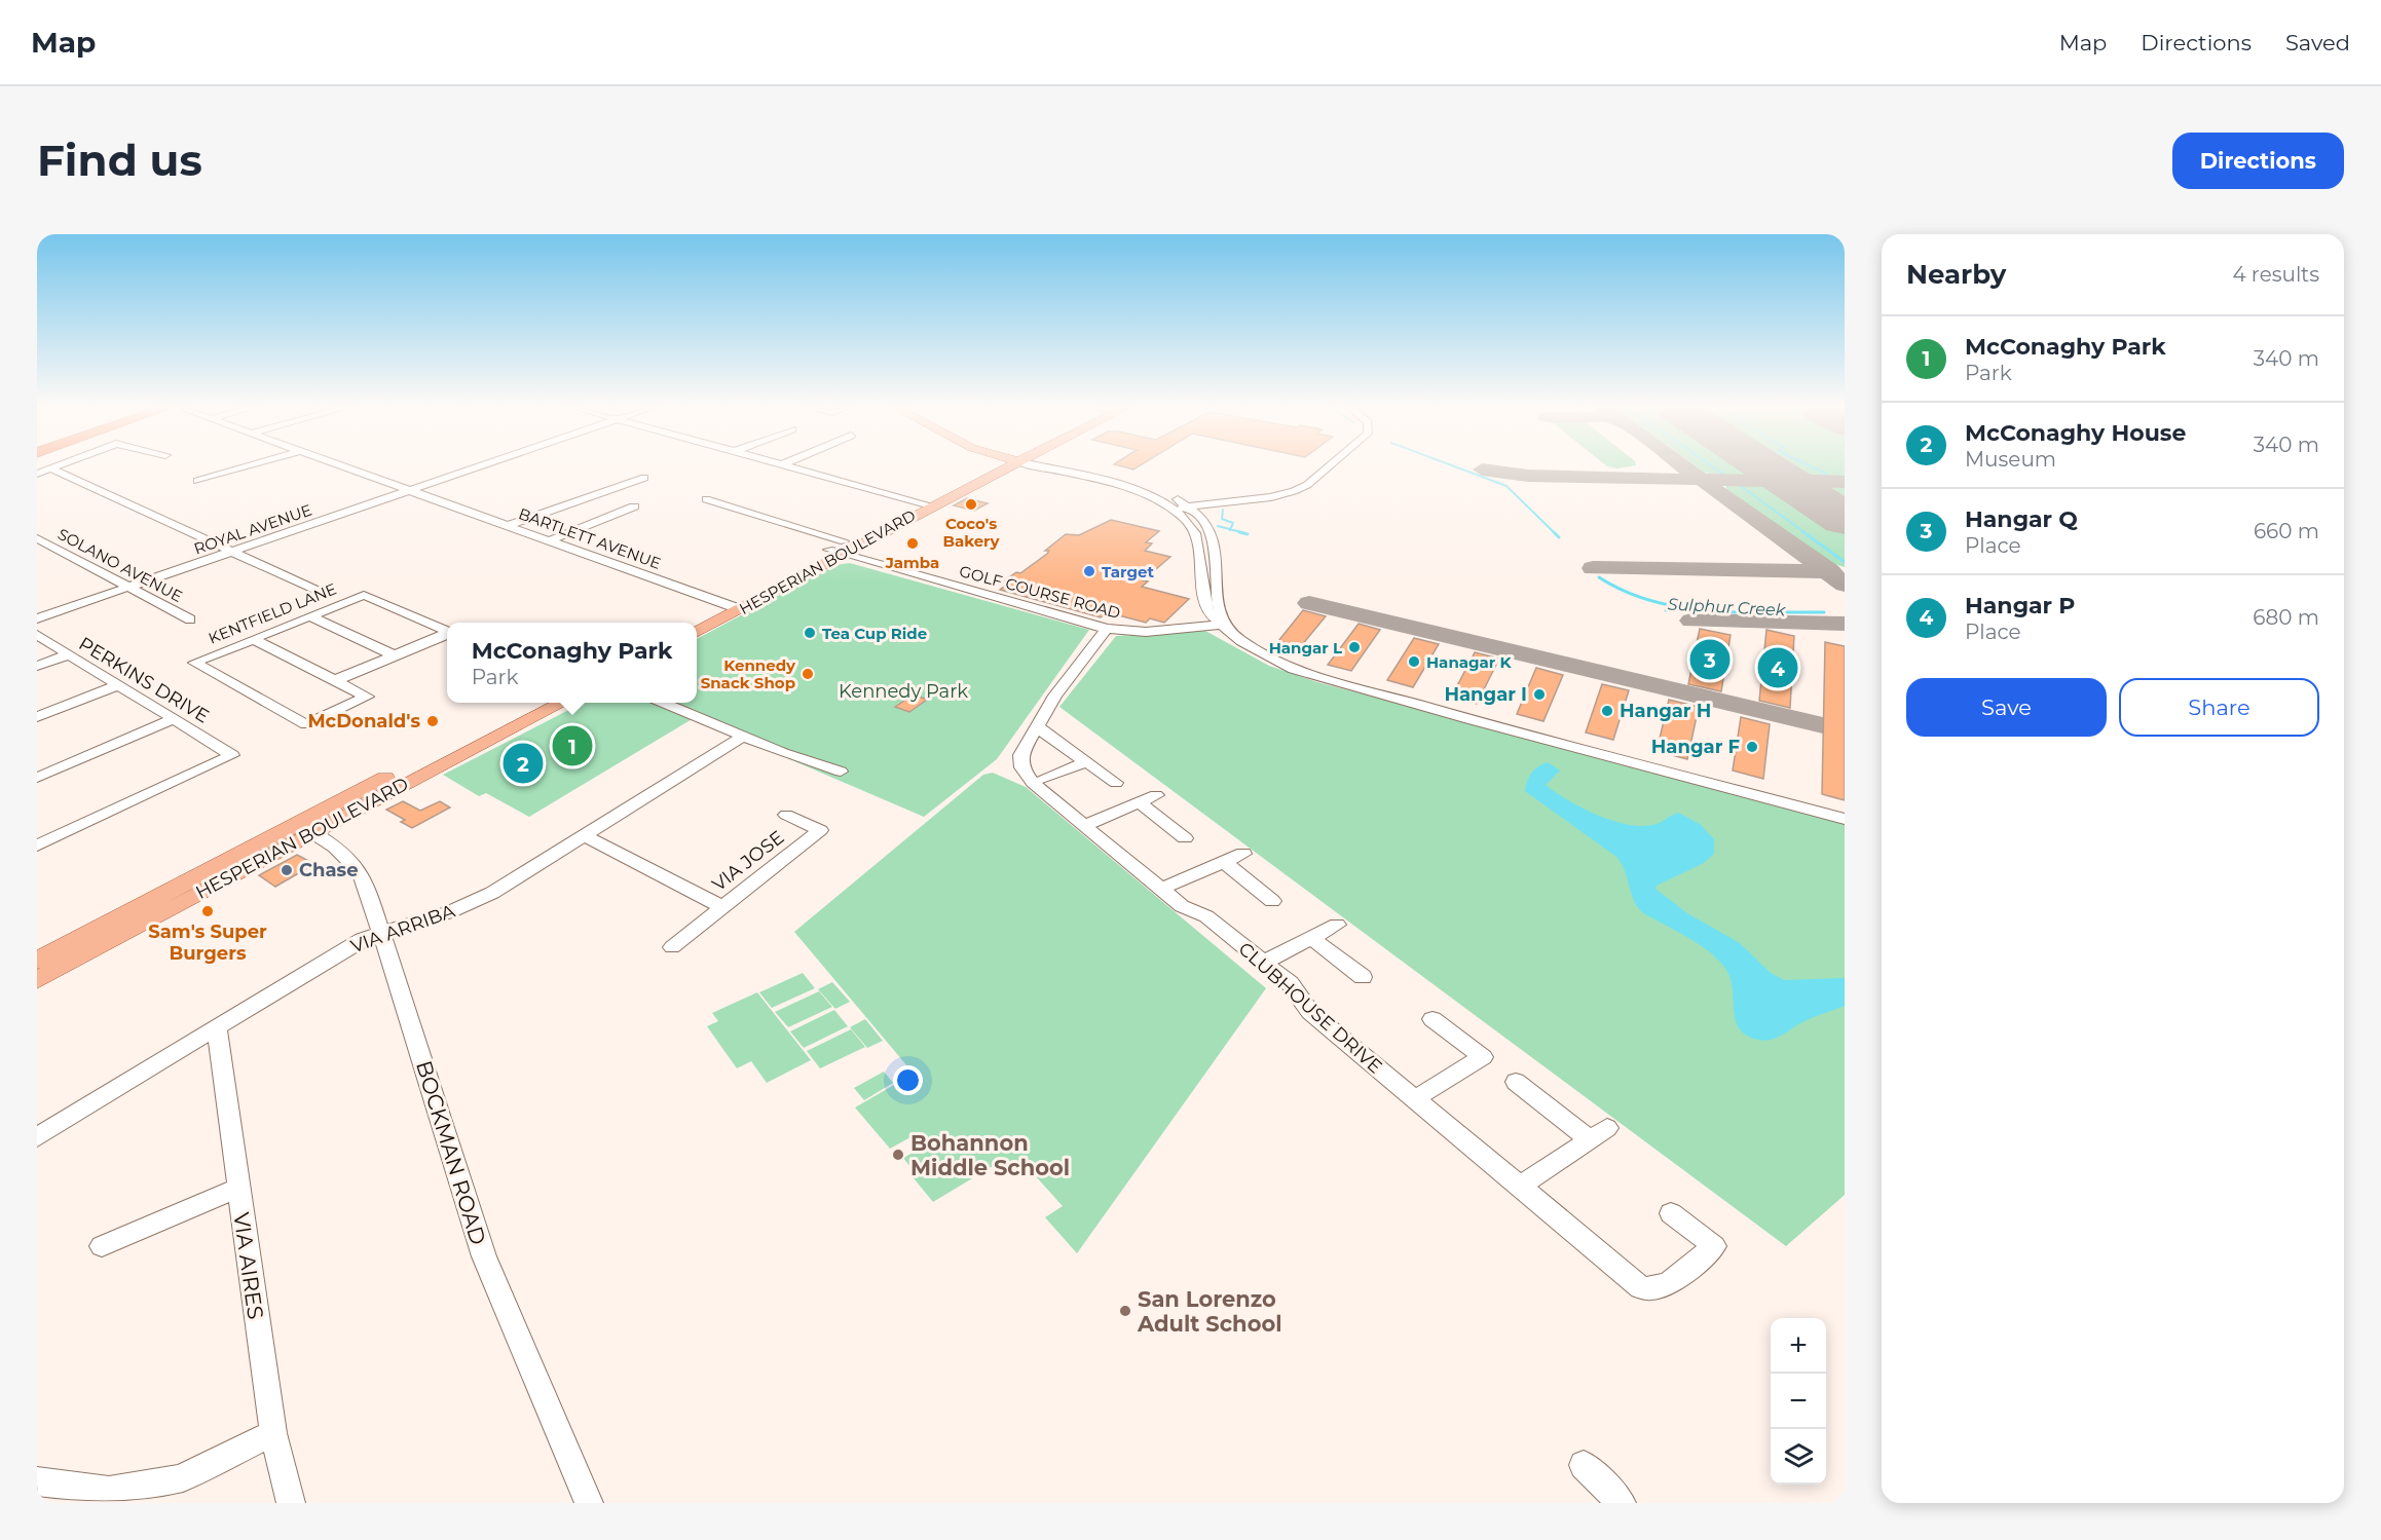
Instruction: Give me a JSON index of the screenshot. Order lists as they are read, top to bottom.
{
  "streets": {
    "main road": ["HESPERIAN BOULEVARD"],
    "street": [
      "ROYAL AVENUE",
      "BARTLETT AVENUE",
      "SOLANO AVENUE",
      "GOLF COURSE ROAD",
      "KENTFIELD LANE",
      "PERKINS DRIVE",
      "VIA JOSE",
      "VIA ARRIBA",
      "CLUBHOUSE DRIVE",
      "BOCKMAN ROAD",
      "VIA AIRES"
    ]
  },
  "crossings": [
    ["ROYAL AVENUE", "BARTLETT AVENUE"],
    ["ROYAL AVENUE", "SOLANO AVENUE"],
    ["BARTLETT AVENUE", "HESPERIAN BOULEVARD"],
    ["HESPERIAN BOULEVARD", "GOLF COURSE ROAD"],
    ["HESPERIAN BOULEVARD", "BOCKMAN ROAD"],
    ["GOLF COURSE ROAD", "CLUBHOUSE DRIVE"],
    ["VIA ARRIBA", "BOCKMAN ROAD"],
    ["VIA ARRIBA", "VIA AIRES"]
  ],
  "water": ["Sulphur Creek"],
  "parks": ["Kennedy Park"],
  "places": [
    "Coco's Bakery",
    "Jamba",
    "Target",
    "Tea Cup Ride",
    "Hangar L",
    "Hanagar K",
    "Kennedy Snack Shop",
    "Hangar I",
    "Hangar H",
    "McDonald's",
    "Hangar F",
    "Chase",
    "Sam's Super Burgers",
    "Bohannon Middle School",
    "San Lorenzo Adult School"
  ],
  "page": {
    "header": "Map",
    "nav": ["Map", "Directions", "Saved"],
    "buttons": [
      "Directions",
      ["Save", "Share"]
    ],
    "title": "Find us",
    "heading": ["Nearby", "4 results"],
    "list": [
      {
        "mark": "1",
        "name": "McConaghy Park",
        "note": "Park",
        "value": "340 m"
      },
      {
        "mark": "2",
        "name": "McConaghy House",
        "note": "Museum",
        "value": "340 m"
      },
      {
        "mark": "3",
        "name": "Hangar Q",
        "note": "Place",
        "value": "660 m"
      },
      {
        "mark": "4",
        "name": "Hangar P",
        "note": "Place",
        "value": "680 m"
      }
    ],
    "popup": ["McConaghy Park", "Park"],
    "pins": [
      "3",
      "4",
      "1",
      "2"
    ],
    "map_buttons": ["+", "−"]
  }
}
